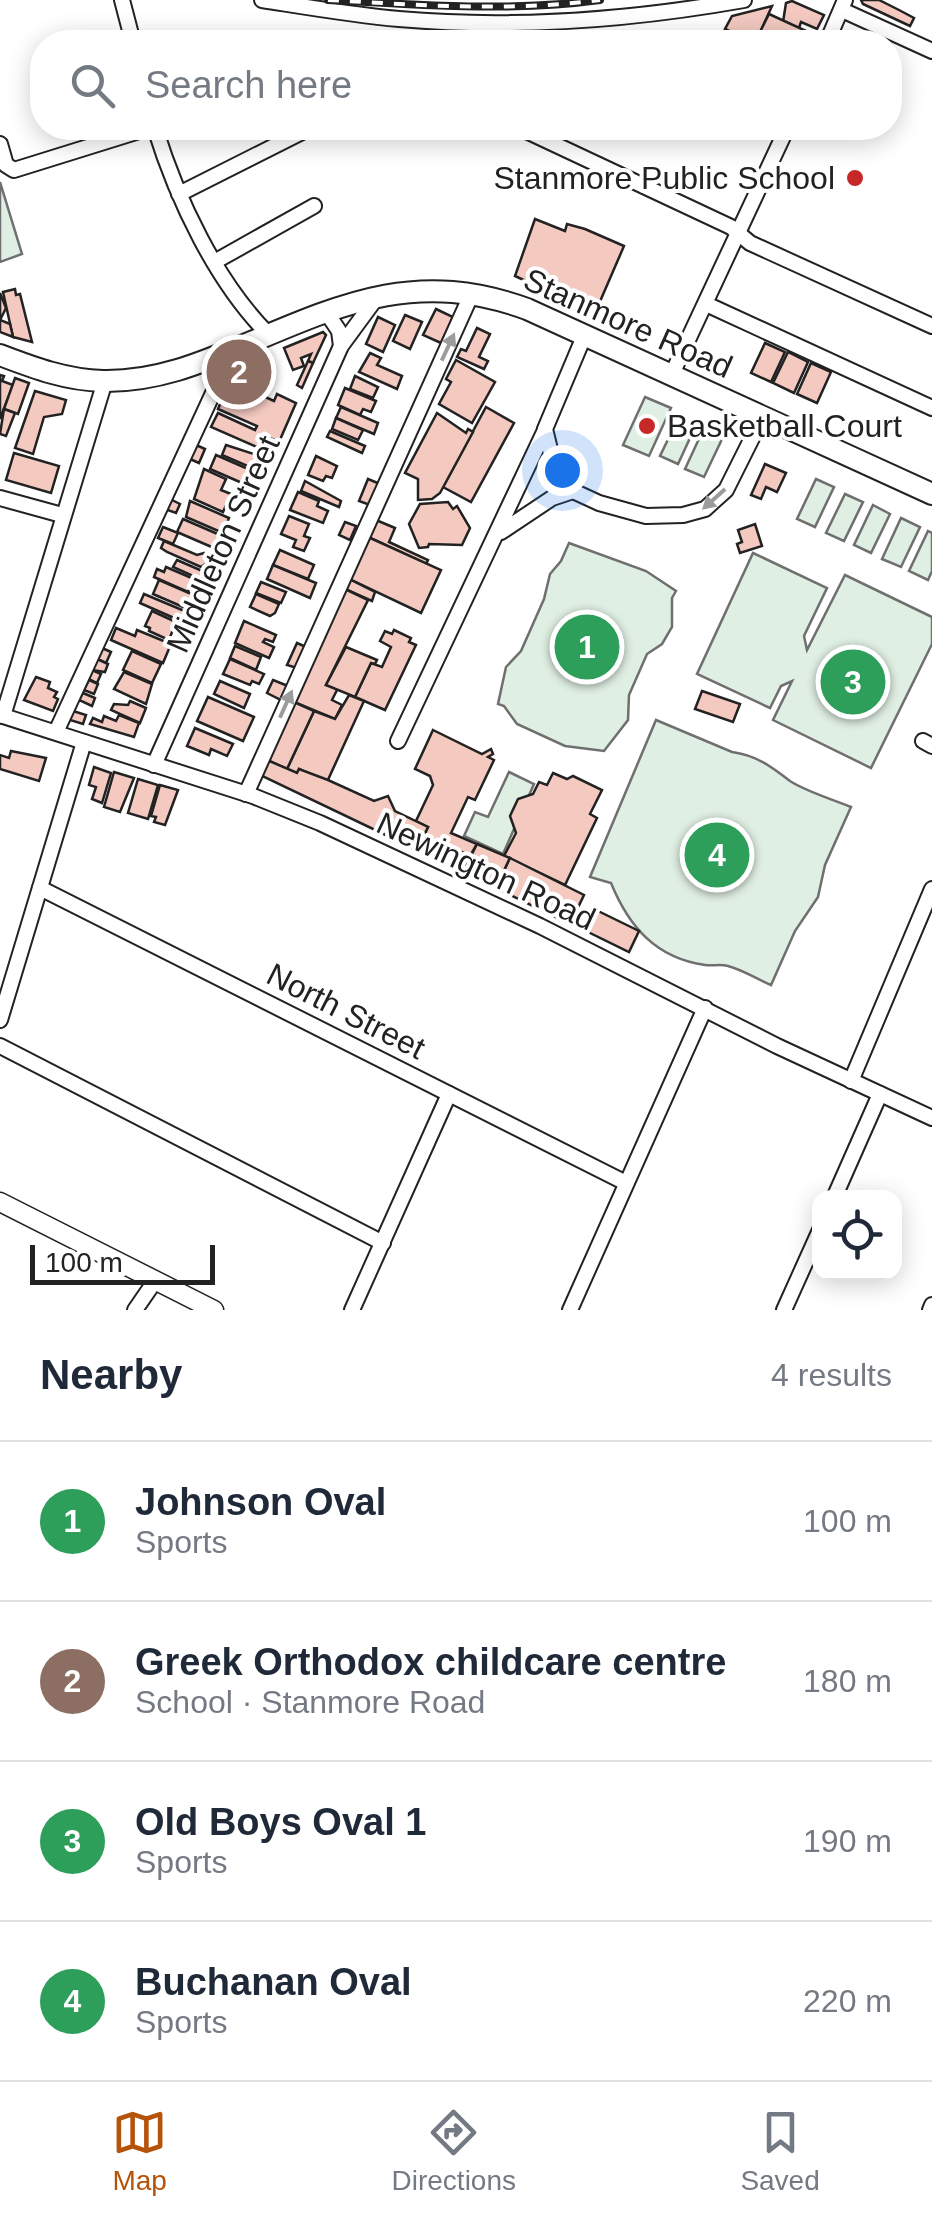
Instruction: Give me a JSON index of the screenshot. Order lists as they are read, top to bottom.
{
  "streets": {
    "highway": ["Stanmore Road"],
    "street": ["Middleton Street", "Newington Road", "North Street"]
  },
  "crossings": [
    ["Stanmore Road", "Middleton Street"],
    ["Middleton Street", "Newington Road"]
  ],
  "places": ["Stanmore Public School", "Basketball Court"],
  "scale_bar": "100 m",
  "page": {
    "search": "Search here",
    "pins": [
      "2",
      "1",
      "3",
      "4"
    ],
    "scale": "100 m",
    "heading": ["Nearby", "4 results"],
    "list": [
      {
        "mark": "1",
        "name": "Johnson Oval",
        "note": "Sports",
        "value": "100 m"
      },
      {
        "mark": "2",
        "name": "Greek Orthodox childcare centre",
        "note": "School · Stanmore Road",
        "value": "180 m"
      },
      {
        "mark": "3",
        "name": "Old Boys Oval 1",
        "note": "Sports",
        "value": "190 m"
      },
      {
        "mark": "4",
        "name": "Buchanan Oval",
        "note": "Sports",
        "value": "220 m"
      }
    ],
    "nav": ["Map", "Directions", "Saved"]
  }
}
